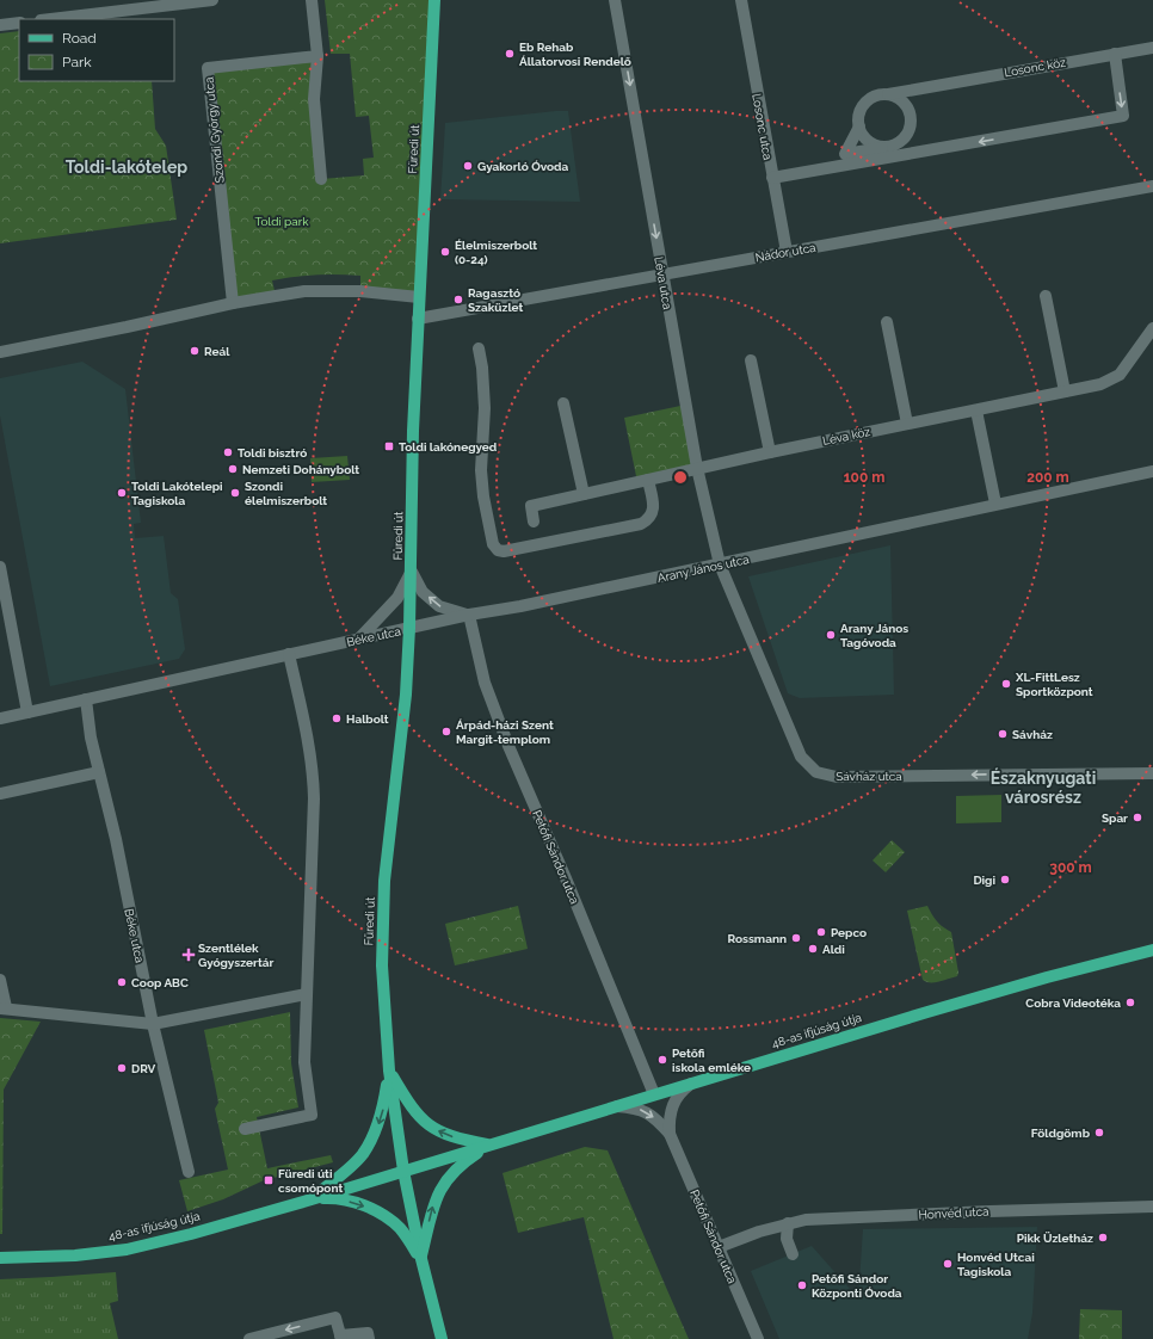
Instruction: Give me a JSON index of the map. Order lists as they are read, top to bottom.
{
  "streets": {
    "main road": ["Füredi út", "48-as ifjúság útja"],
    "street": [
      "Losonc köz",
      "Losonc utca",
      "Szondi György utca",
      "Nádor utca",
      "Léva utca",
      "Léva köz",
      "Arany János utca",
      "Béke utca",
      "Sávház utca",
      "Petőfi Sándor utca",
      "Honvéd utca"
    ]
  },
  "crossings": [
    ["Losonc utca", "Nádor utca"],
    ["Füredi út", "Nádor utca"],
    ["Füredi út", "Arany János utca"],
    ["Füredi út", "Béke utca"],
    ["Nádor utca", "Léva utca"],
    ["Léva utca", "Léva köz"],
    ["Léva utca", "Arany János utca"],
    ["Léva utca", "Sávház utca"],
    ["Arany János utca", "Béke utca"],
    ["Arany János utca", "Sávház utca"],
    ["Arany János utca", "Petőfi Sándor utca"],
    ["Petőfi Sándor utca", "48-as ifjúság útja"],
    ["Petőfi Sándor utca", "Honvéd utca"]
  ],
  "one_way": ["Léva utca", "Sávház utca"],
  "districts": ["Toldi-lakótelep", "Északnyugati városrész"],
  "parks": ["Toldi park"],
  "places": {
    "other": [
      "Eb Rehab Állatorvosi Rendelő",
      "Gyakorló Óvoda",
      "Élelmiszerbolt (0-24)",
      "Ragasztó Szaküzlet",
      "Reál",
      "Toldi bisztró",
      "Nemzeti Dohánybolt",
      "Toldi Lakótelepi Tagiskola",
      "Szondi élelmiszerbolt",
      "Arany János Tagóvoda",
      "XL-FittLesz Sportközpont",
      "Halbolt",
      "Árpád-házi Szent Margit-templom",
      "Sávház",
      "Spar",
      "Digi",
      "Pepco",
      "Rossmann",
      "Aldi",
      "Coop ABC",
      "Cobra Videotéka",
      "Petőfi iskola emléke",
      "DRV",
      "Földgömb",
      "Pikk Üzletház",
      "Honvéd Utcai Tagiskola",
      "Petőfi Sándor Központi Óvoda"
    ],
    "transit": ["Toldi lakónegyed", "Füredi úti csomópont"],
    "health": ["Szentlélek Gyógyszertár"]
  },
  "legend": ["Road", "Park"],
  "rings": ["100 m", "200 m", "300 m"]
}
